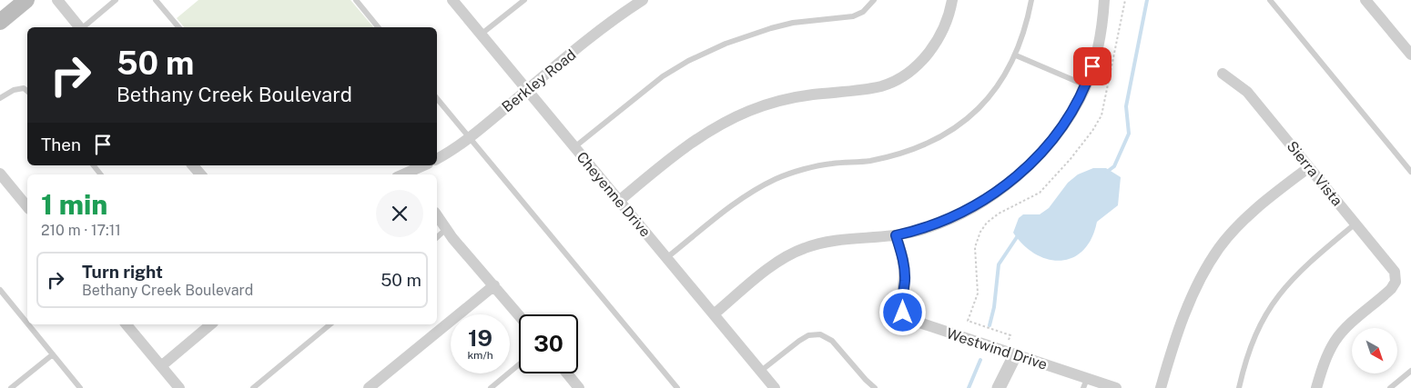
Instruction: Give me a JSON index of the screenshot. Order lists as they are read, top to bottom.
{
  "streets": {
    "street": [
      "Berkley Road",
      "Sierra Vista",
      "Cheyenne Drive",
      "Westwind Drive"
    ]
  },
  "crossings": [
    ["Berkley Road", "Cheyenne Drive"]
  ],
  "north": "bottom right",
  "page": {
    "turn": ["50 m", "Bethany Creek Boulevard"],
    "then": "Then",
    "heading": ["1 min", "210 m · 17:11"],
    "list": [
      {
        "name": "Turn right",
        "note": "Bethany Creek Boulevard",
        "value": "50 m"
      }
    ],
    "speed": "19 km/h",
    "limit": "30"
  }
}
